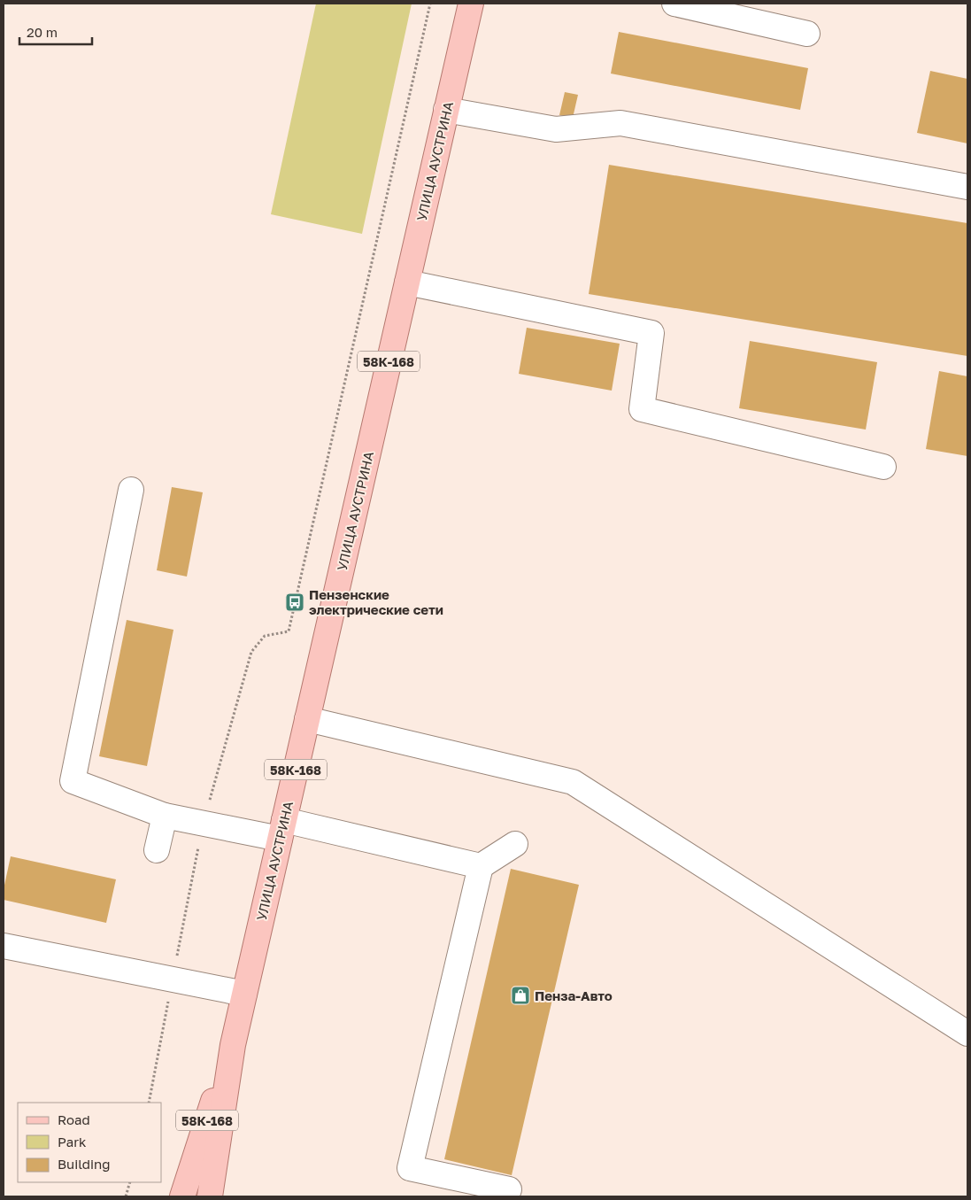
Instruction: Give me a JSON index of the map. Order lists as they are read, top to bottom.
{
  "streets": {
    "main road": ["УЛИЦА АУСТРИНА", "58К-168"]
  },
  "crossings": [
    ["УЛИЦА АУСТРИНА", "58К-168"]
  ],
  "places": {
    "bus stop": ["Пензенские электрические сети"],
    "shop": ["Пенза-Авто"]
  },
  "legend": ["Road", "Park", "Building"],
  "scale_bar": "20 m"
}
